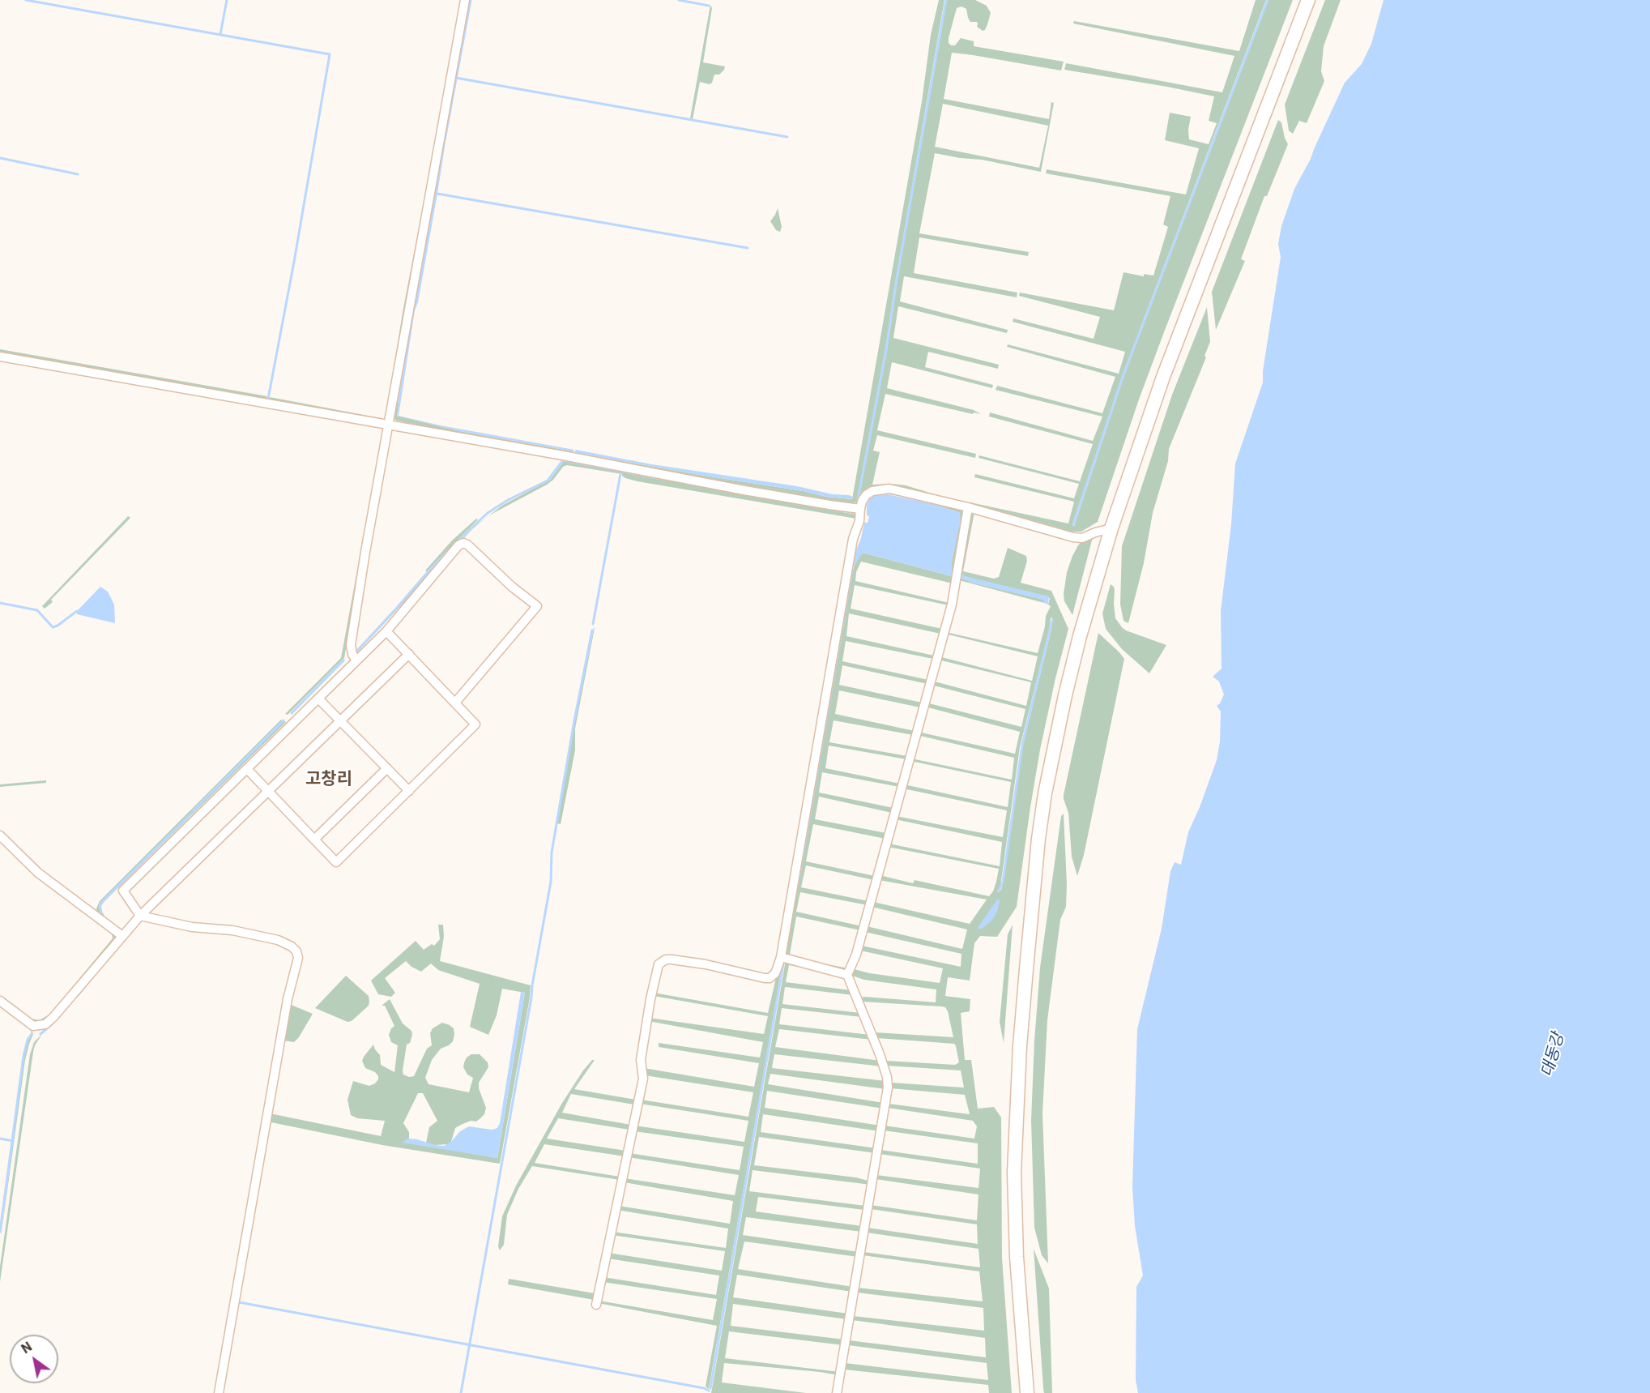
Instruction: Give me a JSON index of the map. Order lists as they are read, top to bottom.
{
  "districts": ["고창리"],
  "water": ["대동강"],
  "north": "top left"
}
